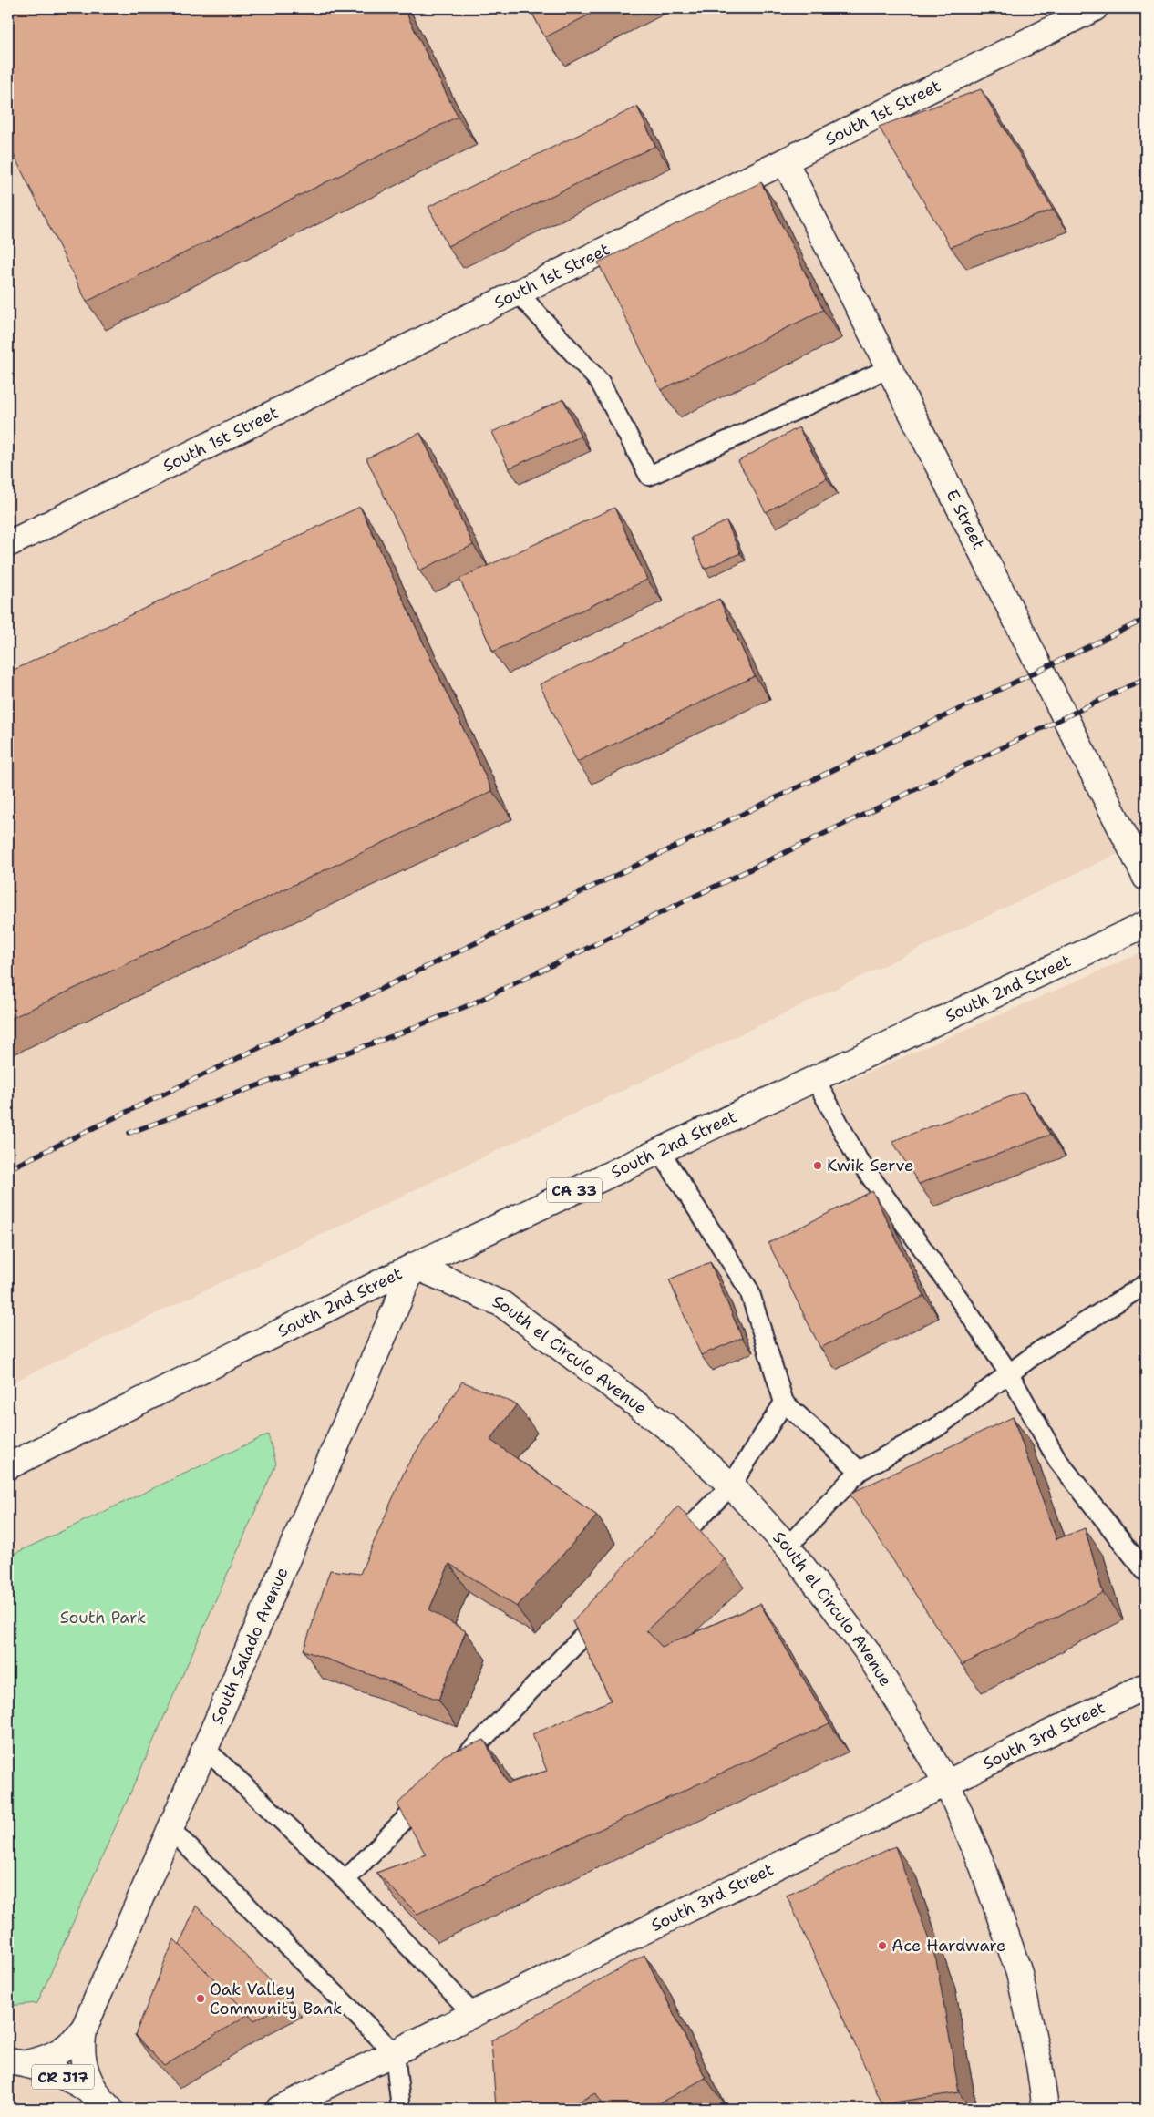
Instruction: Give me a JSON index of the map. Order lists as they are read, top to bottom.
{
  "streets": {
    "street": [
      "South 1st Street",
      "E Street",
      "South 2nd Street",
      "CA 33",
      "South el Circulo Avenue",
      "South Salado Avenue",
      "South 3rd Street",
      "CR J17"
    ]
  },
  "crossings": [
    ["South 1st Street", "E Street"],
    ["South 2nd Street", "South el Circulo Avenue"],
    ["South 2nd Street", "South Salado Avenue"],
    ["South el Circulo Avenue", "South Salado Avenue"],
    ["South el Circulo Avenue", "South 3rd Street"],
    ["South Salado Avenue", "CR J17"]
  ],
  "parks": ["South Park"],
  "places": ["Kwik Serve", "Ace Hardware", "Oak Valley Community Bank"]
}
